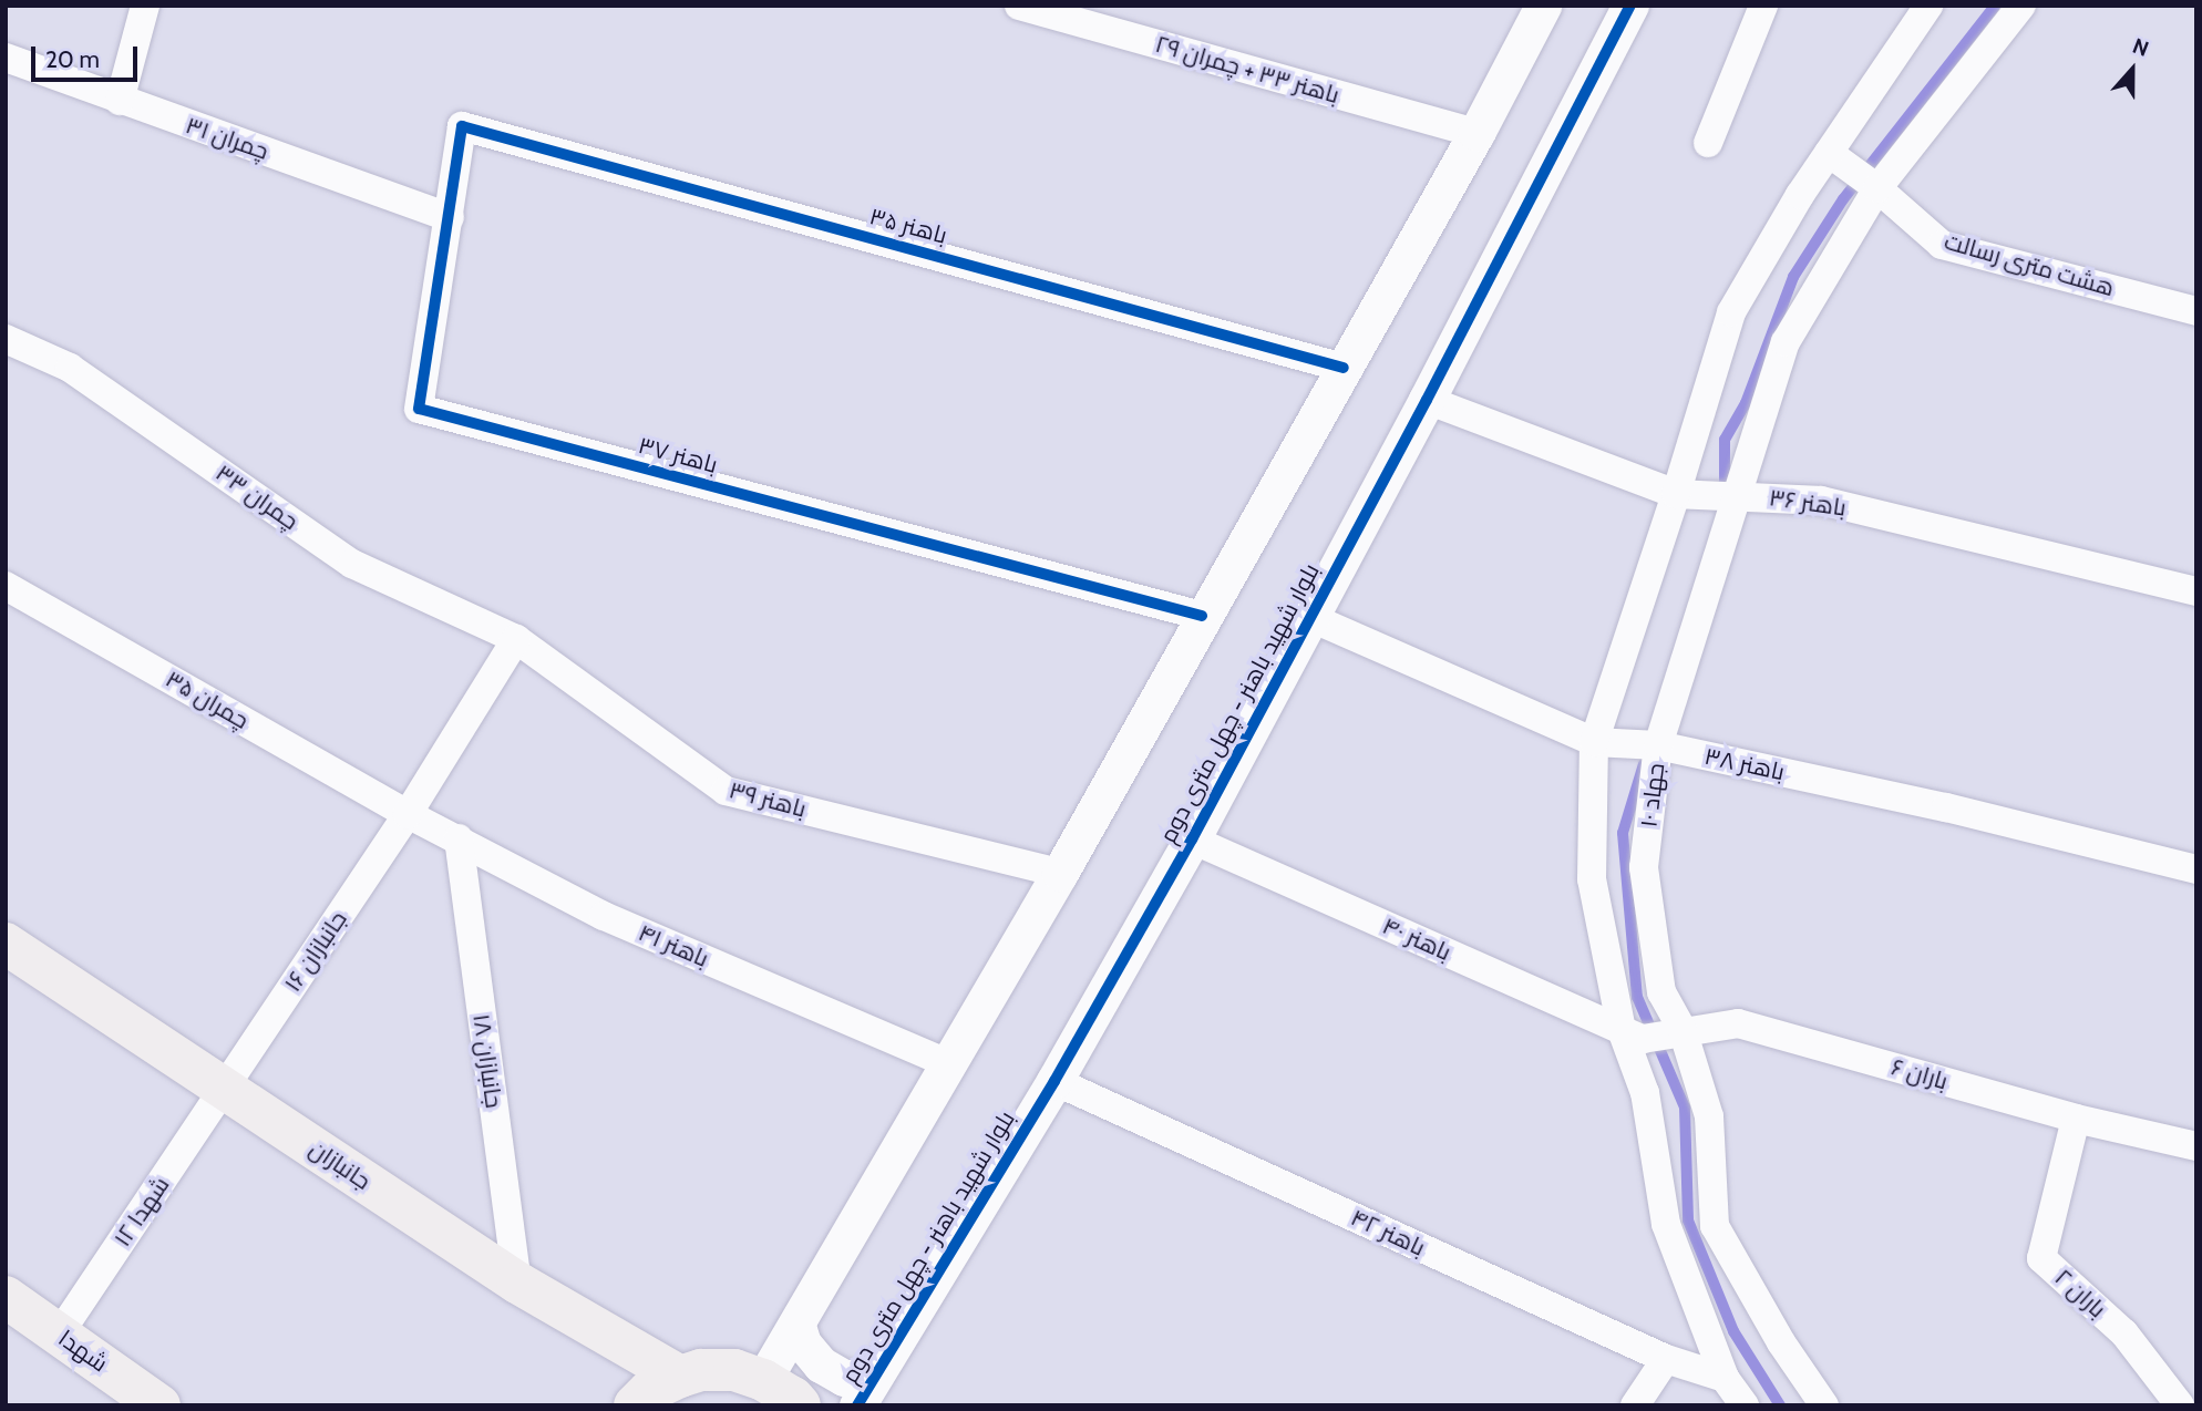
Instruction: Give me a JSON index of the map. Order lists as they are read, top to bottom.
{
  "streets": {
    "main road": ["جانبازان", "شهدا"],
    "street": [
      "باهنر ۳۳ + چمران ۲۹",
      "چمران ۳۱",
      "باهنر ۳۵",
      "هشت متری رسالت",
      "باهنر ۳۷",
      "چمران ۳۳",
      "باهنر ۳۶",
      "چمران ۳۵",
      "بلوار شهید باهنر - چهل متری دوم",
      "باهنر ۳۸",
      "جهاد ۱۰",
      "باهنر ۳۹",
      "باهنر ۴۰",
      "باهنر ۴۱",
      "جانبازان ۱۶",
      "جانبازان ۱۸",
      "باران ۶",
      "شهدا ۱۲",
      "باهنر ۴۲",
      "باران ۲"
    ]
  },
  "crossings": [
    ["چمران ۳۱", "باهنر ۳۷"],
    ["باهنر ۳۵", "باهنر ۳۷"],
    ["هشت متری رسالت", "جهاد ۱۰"],
    ["چمران ۳۳", "باهنر ۳۹"],
    ["چمران ۳۳", "جانبازان ۱۶"],
    ["باهنر ۳۶", "بلوار شهید باهنر - چهل متری دوم"],
    ["باهنر ۳۶", "جهاد ۱۰"],
    ["چمران ۳۵", "باهنر ۴۱"],
    ["چمران ۳۵", "جانبازان ۱۶"],
    ["بلوار شهید باهنر - چهل متری دوم", "باهنر ۳۸"],
    ["بلوار شهید باهنر - چهل متری دوم", "باهنر ۴۰"],
    ["بلوار شهید باهنر - چهل متری دوم", "باهنر ۴۲"],
    ["باهنر ۳۸", "جهاد ۱۰"],
    ["جهاد ۱۰", "باهنر ۴۰"],
    ["جهاد ۱۰", "باران ۶"],
    ["باهنر ۳۹", "جانبازان ۱۶"],
    ["باهنر ۴۰", "باران ۶"],
    ["باهنر ۴۱", "جانبازان ۱۶"],
    ["باهنر ۴۱", "جانبازان ۱۸"],
    ["جانبازان ۱۶", "جانبازان"],
    ["جانبازان ۱۶", "شهدا ۱۲"],
    ["جانبازان ۱۸", "جانبازان"],
    ["باران ۶", "باران ۲"],
    ["جانبازان", "شهدا ۱۲"],
    ["شهدا ۱۲", "شهدا"]
  ],
  "scale_bar": "20 m",
  "north": "top"
}
